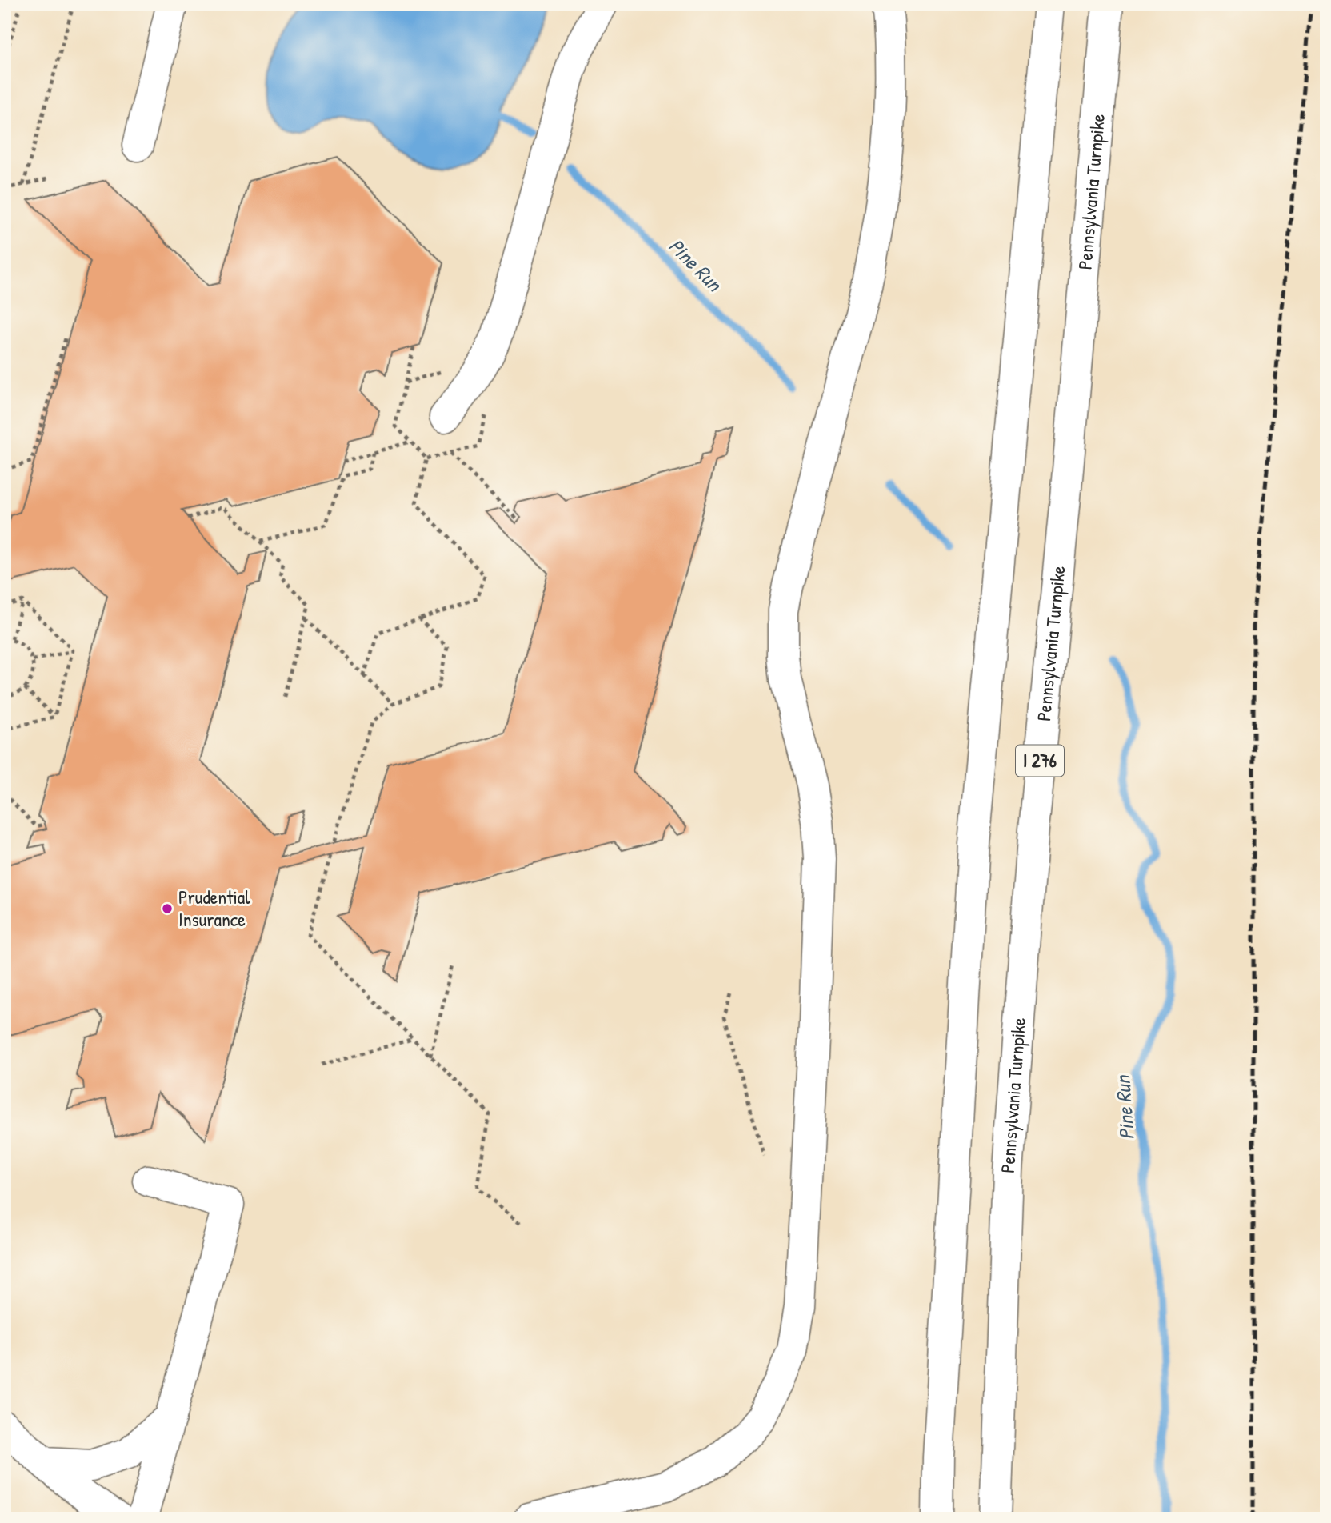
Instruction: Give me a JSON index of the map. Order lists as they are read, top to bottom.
{
  "streets": {
    "main road": ["Pennsylvania Turnpike", "I 276"]
  },
  "water": ["Pine Run"],
  "places": ["Prudential Insurance"]
}
